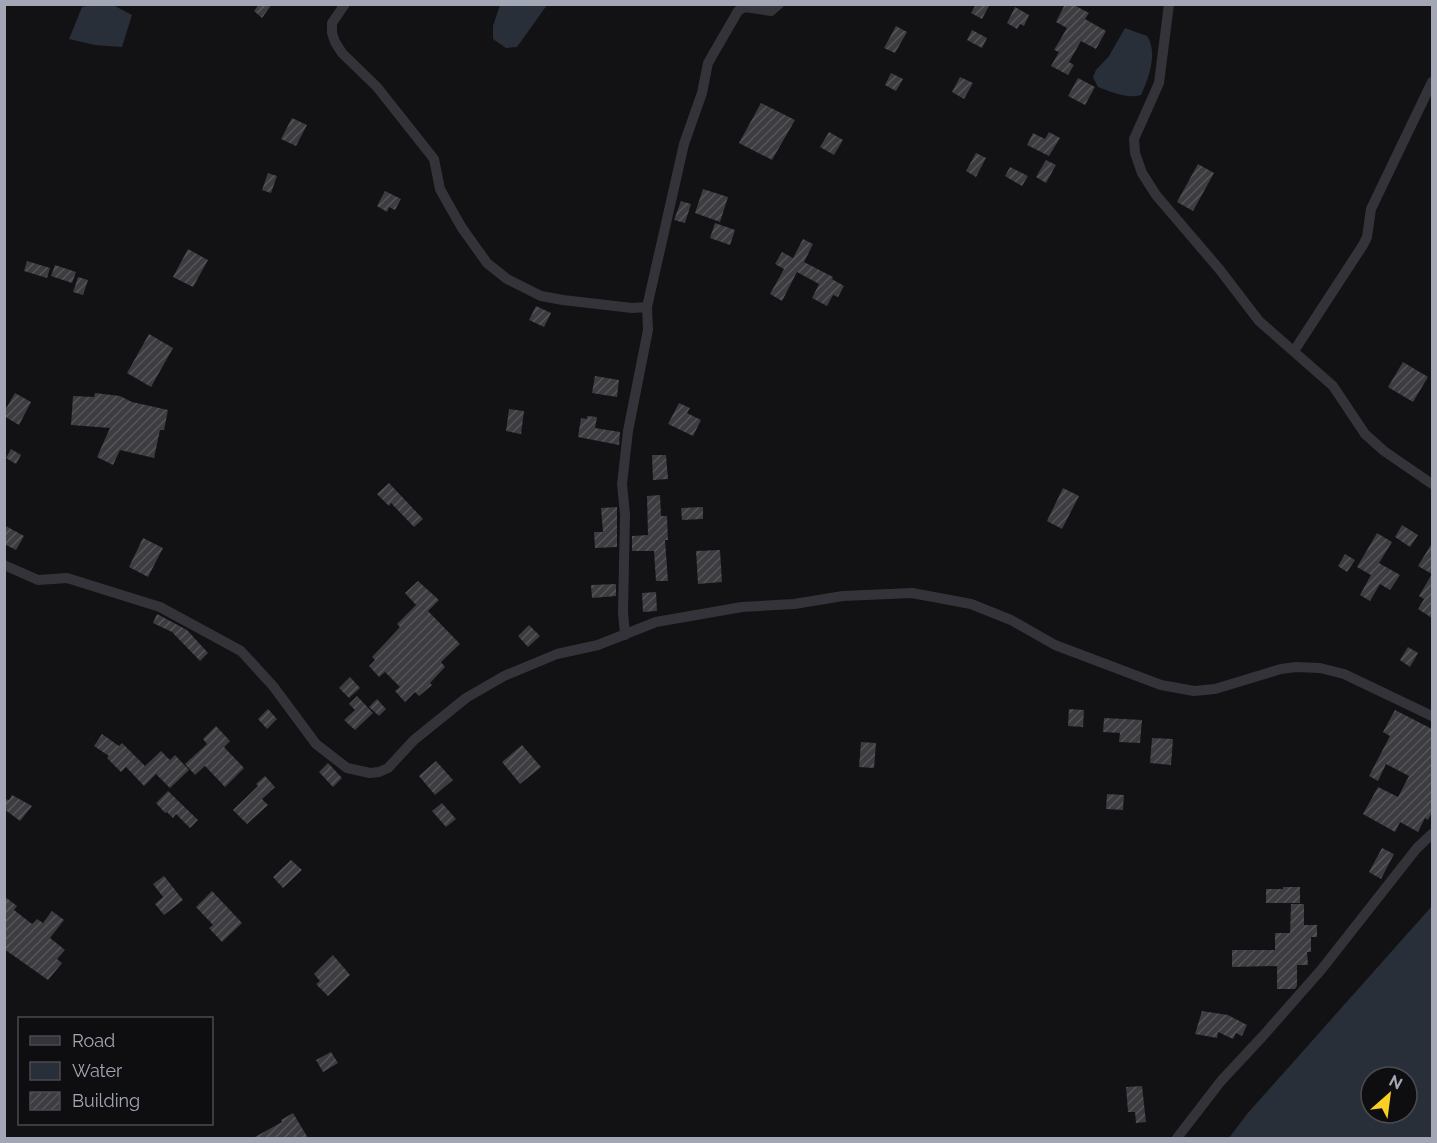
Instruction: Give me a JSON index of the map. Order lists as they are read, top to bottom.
{
  "legend": ["Road", "Water", "Building"],
  "north": "top right"
}
